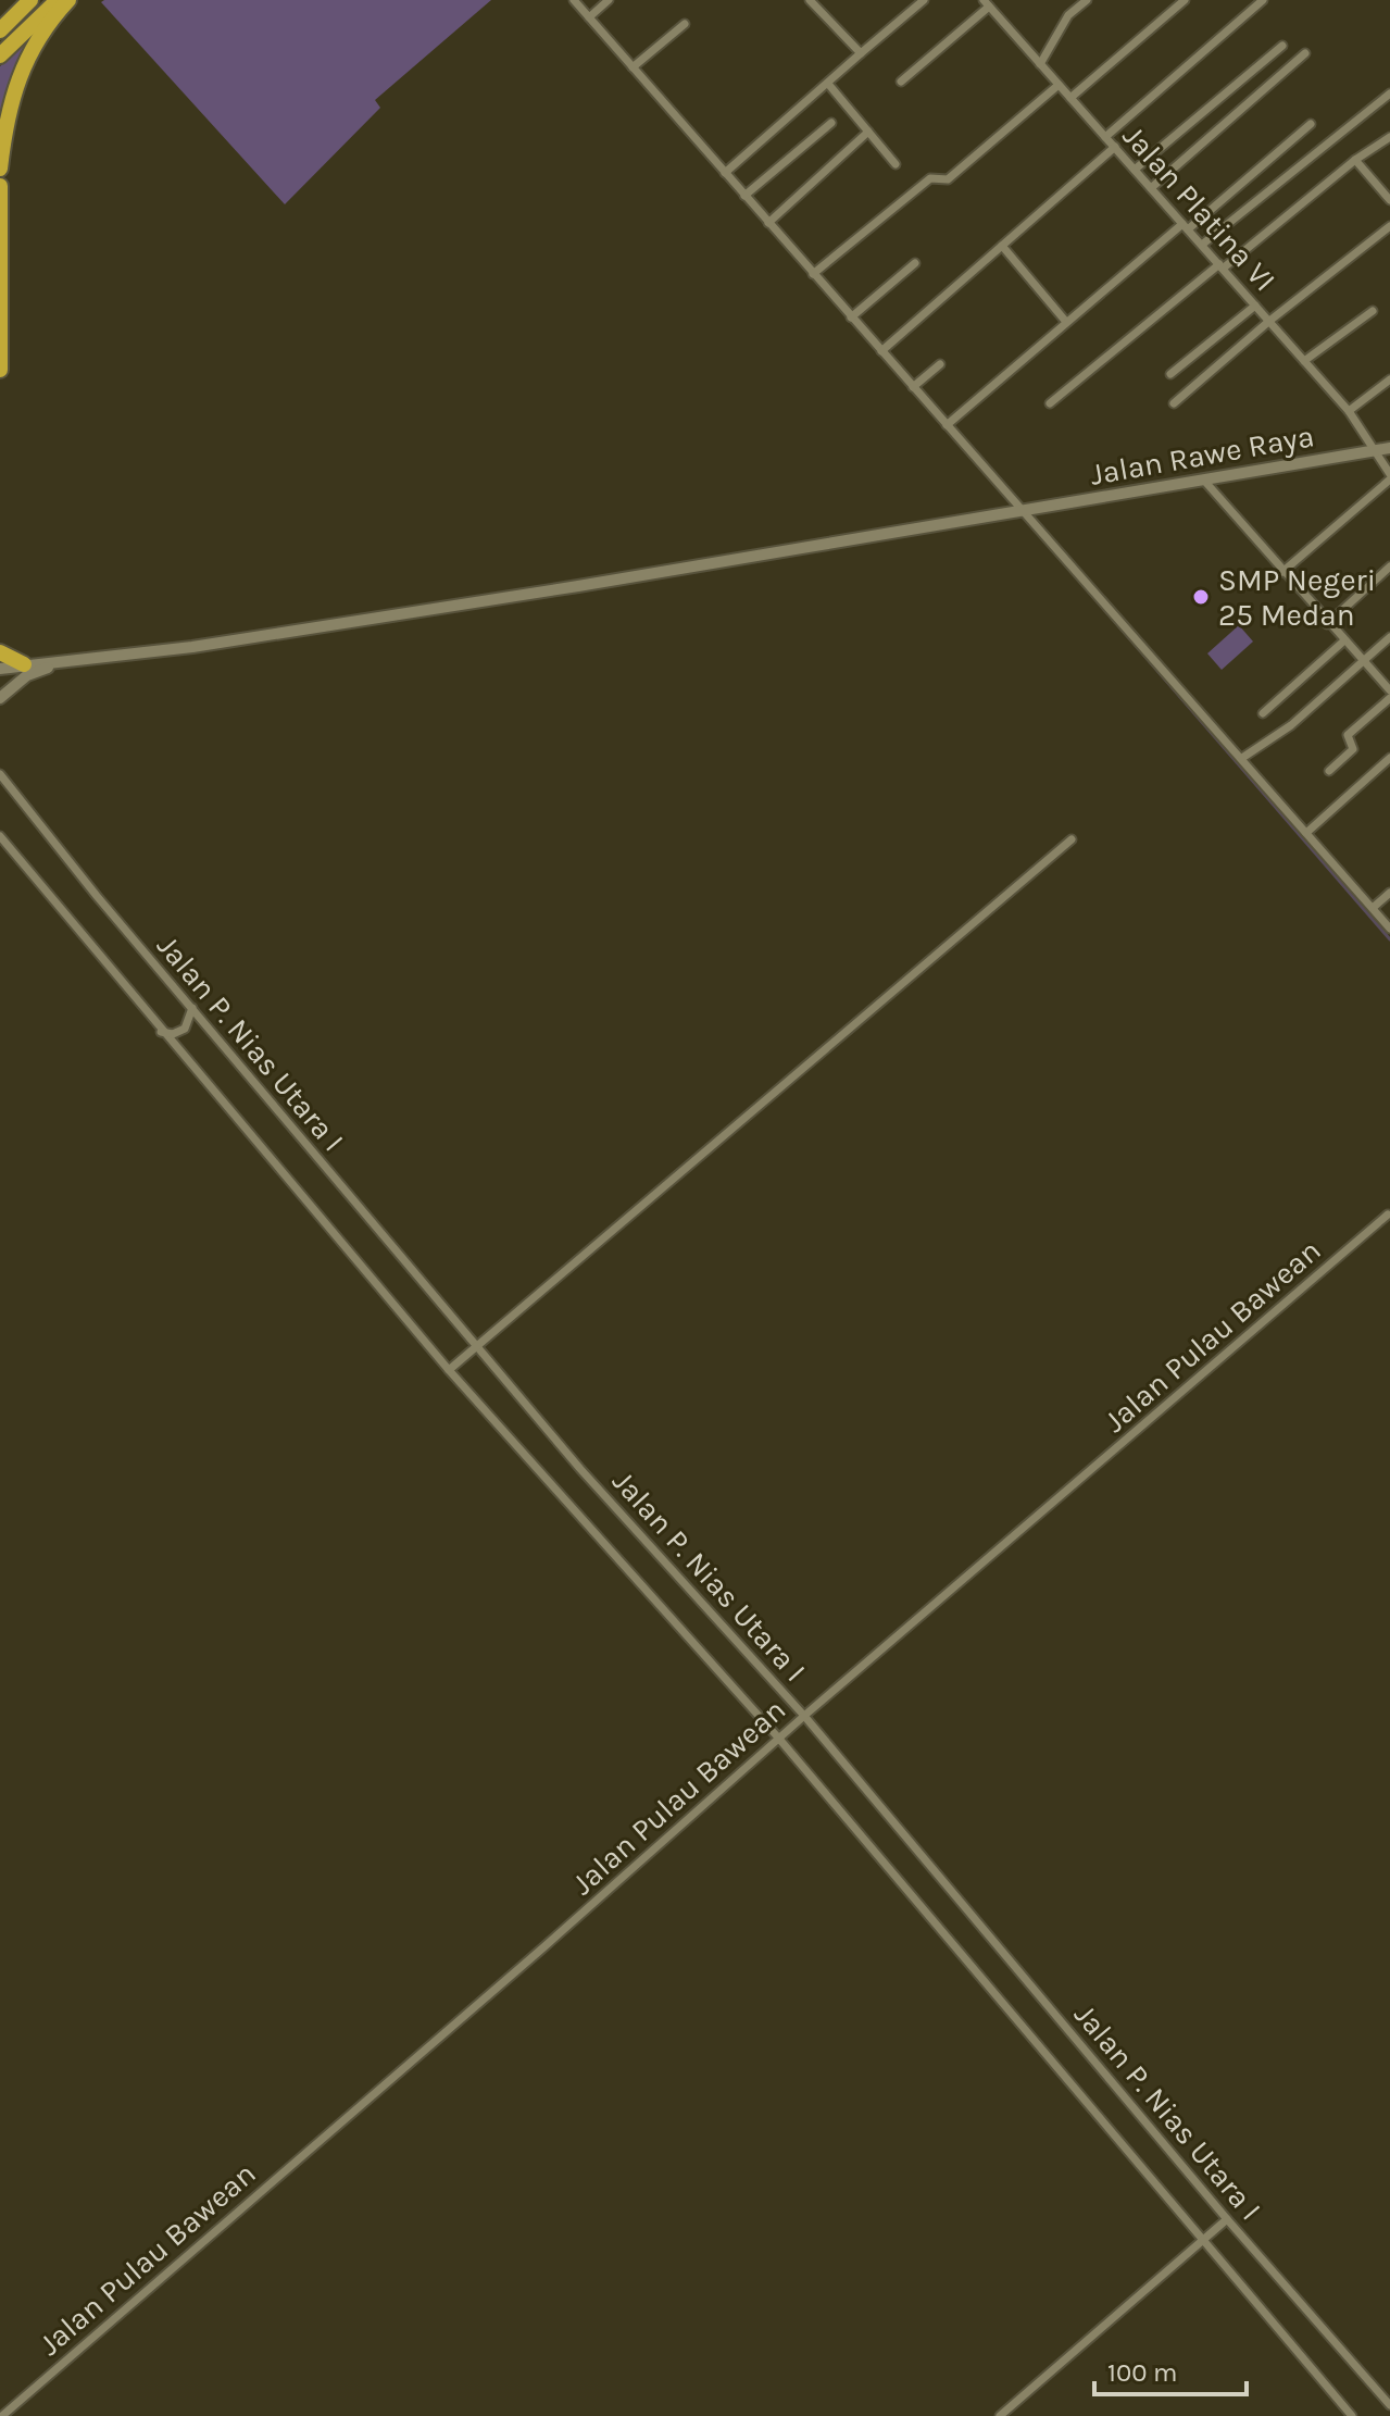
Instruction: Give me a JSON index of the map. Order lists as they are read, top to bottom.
{
  "streets": {
    "street": [
      "Jalan Platina VI",
      "Jalan Rawe Raya",
      "Jalan P. Nias Utara I",
      "Jalan Pulau Bawean"
    ]
  },
  "crossings": [
    ["Jalan Platina VI", "Jalan Rawe Raya"],
    ["Jalan P. Nias Utara I", "Jalan Pulau Bawean"]
  ],
  "places": ["SMP Negeri 25 Medan"],
  "scale_bar": "100 m"
}
